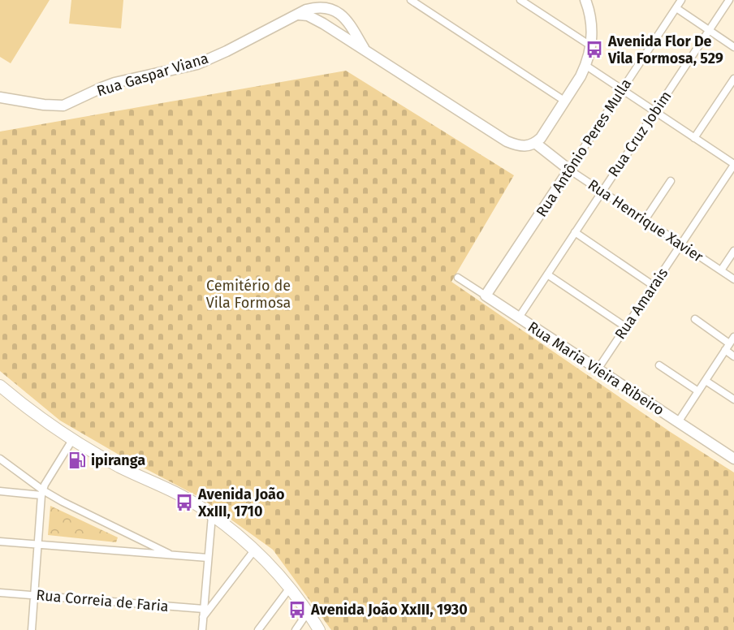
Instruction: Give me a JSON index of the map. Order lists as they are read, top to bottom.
{
  "streets": {
    "street": [
      "Rua Gaspar Viana",
      "Rua Cruz Jobim",
      "Rua Antônio Peres Mulla",
      "Rua Henrique Xavier",
      "Rua Amarais",
      "Rua Maria Vieira Ribeiro",
      "Rua Correia de Faria"
    ]
  },
  "crossings": [
    ["Rua Cruz Jobim", "Rua Henrique Xavier"],
    ["Rua Cruz Jobim", "Rua Maria Vieira Ribeiro"],
    ["Rua Antônio Peres Mulla", "Rua Henrique Xavier"],
    ["Rua Antônio Peres Mulla", "Rua Maria Vieira Ribeiro"],
    ["Rua Henrique Xavier", "Rua Amarais"],
    ["Rua Amarais", "Rua Maria Vieira Ribeiro"]
  ],
  "parks": ["Cemitério de Vila Formosa"],
  "places": {
    "bus stop": ["Avenida Flor De Vila Formosa, 529", "Avenida João XxIII, 1710", "Avenida João XxIII, 1930"],
    "fuel station": ["ipiranga"]
  }
}
